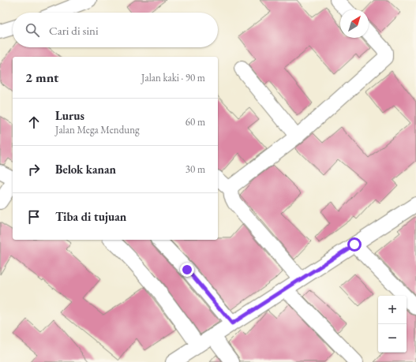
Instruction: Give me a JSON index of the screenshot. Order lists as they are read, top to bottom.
{
  "north": "top right",
  "page": {
    "search": "Cari di sini",
    "heading": ["2 mnt", "Jalan kaki · 90 m"],
    "list": [
      ["Lurus", "Jalan Mega Mendung", "60 m"],
      ["Belok kanan", "30 m"],
      "Tiba di tujuan"
    ],
    "map_buttons": ["+", "−"]
  }
}
